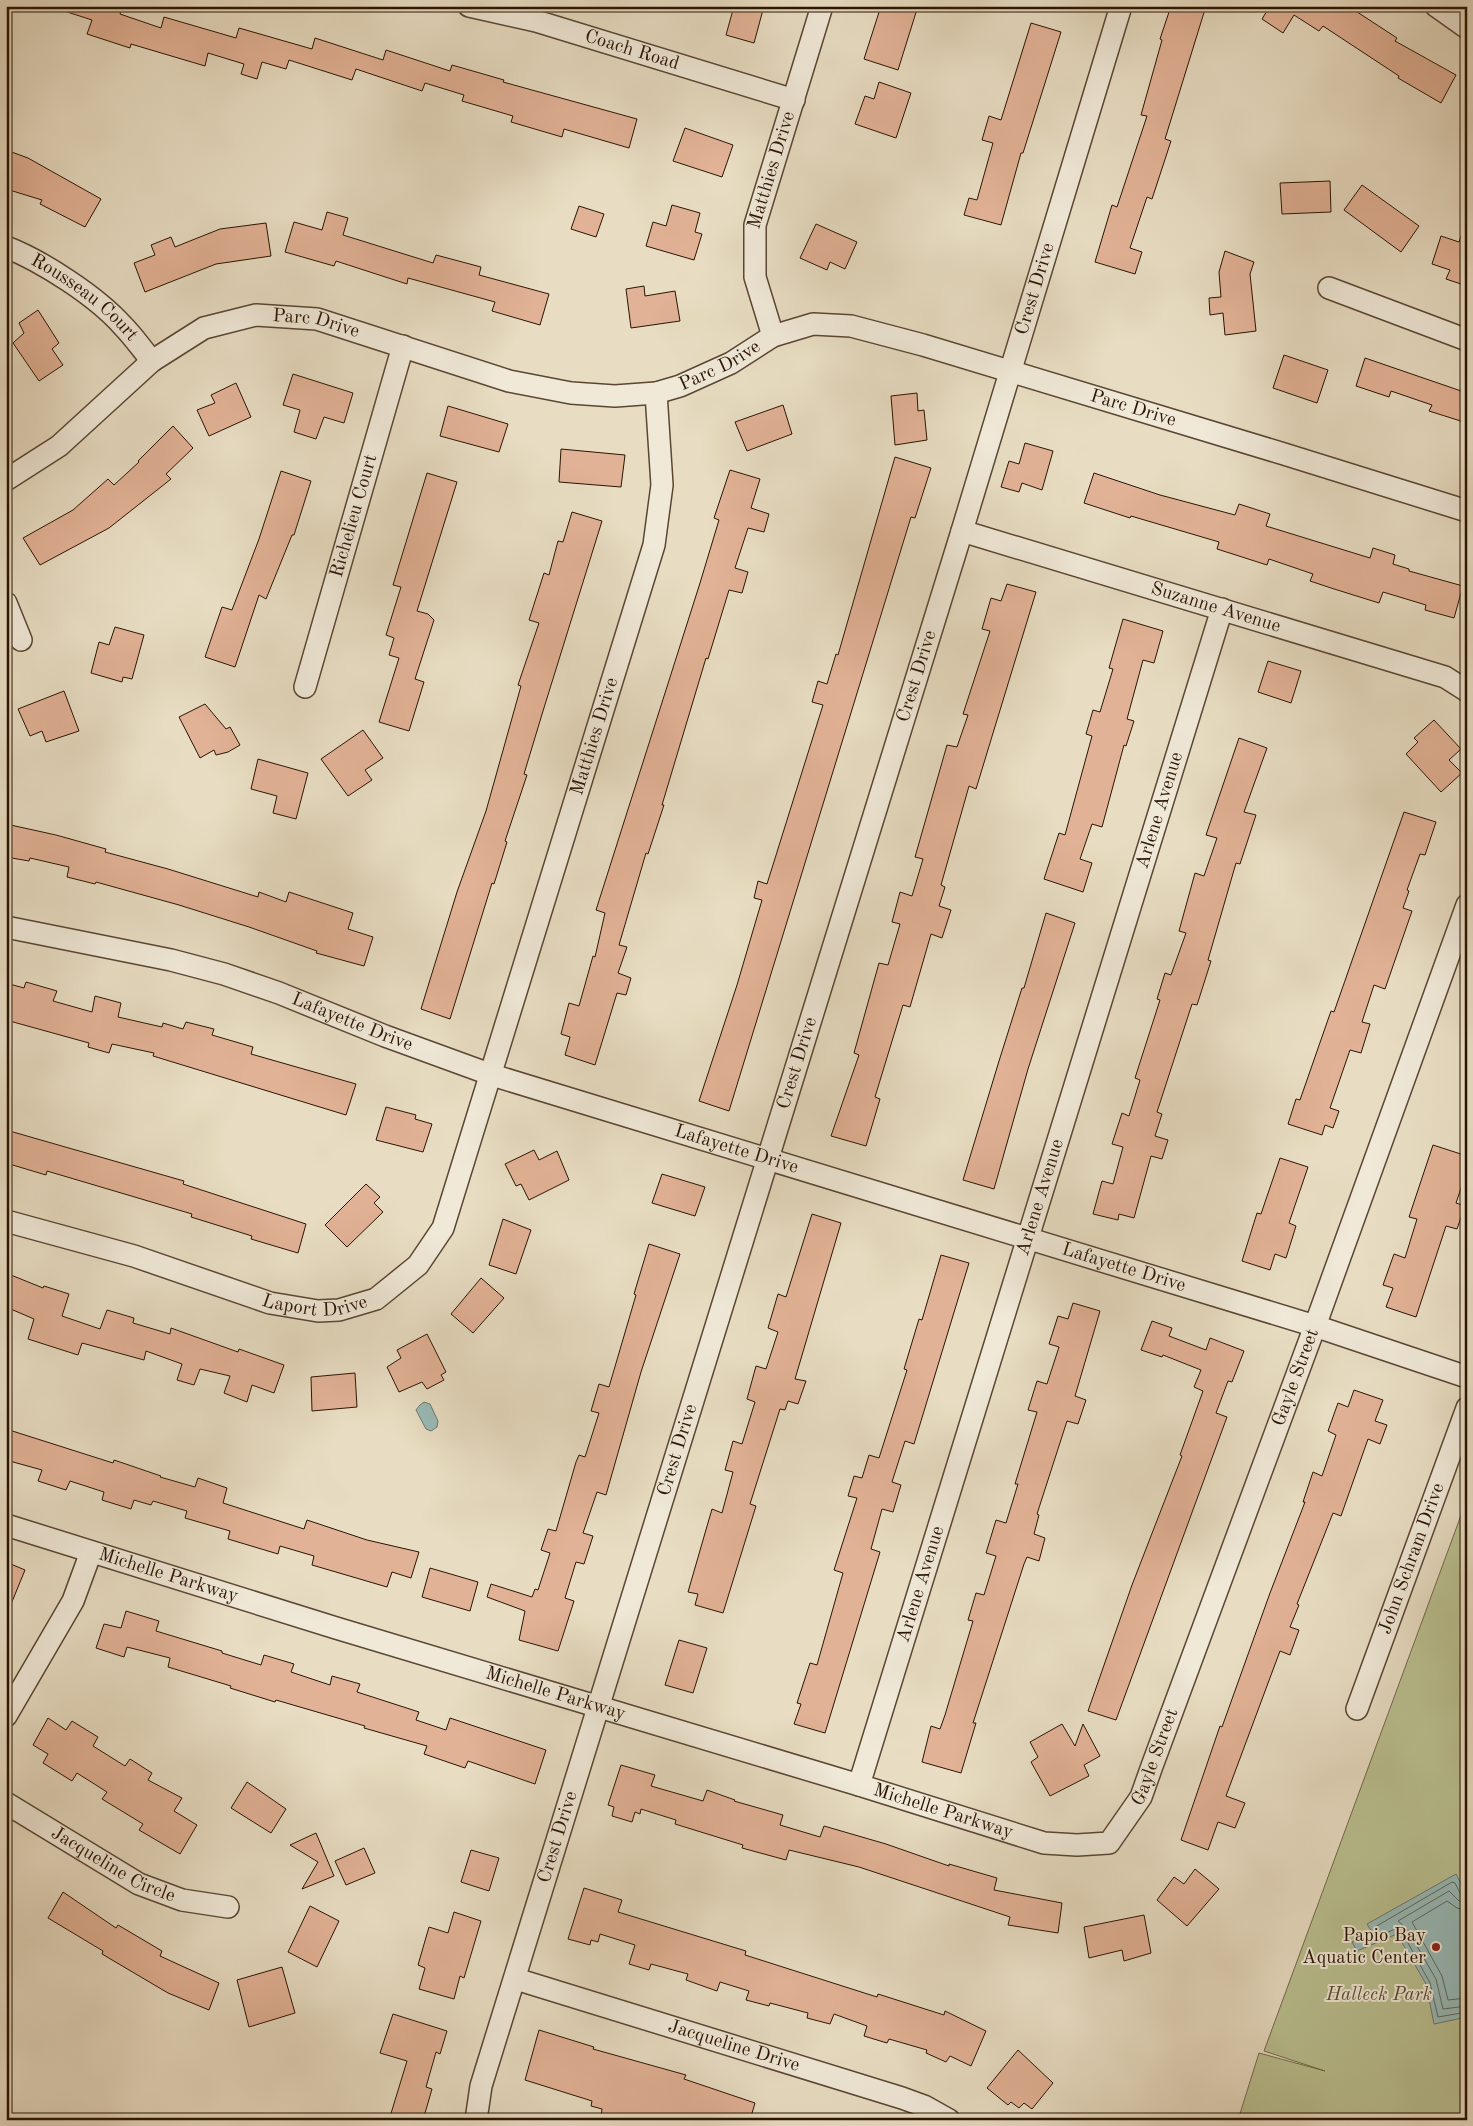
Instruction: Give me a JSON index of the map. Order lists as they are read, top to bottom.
{
  "streets": {
    "street": [
      "Coach Road",
      "Matthies Drive",
      "Crest Drive",
      "Rousseau Court",
      "Parc Drive",
      "Richelieu Court",
      "Suzanne Avenue",
      "Arlene Avenue",
      "Lafayette Drive",
      "Laport Drive",
      "Gayle Street",
      "John Schram Drive",
      "Michelle Parkway",
      "Jacqueline Circle",
      "Jacqueline Drive"
    ]
  },
  "crossings": [
    ["Coach Road", "Matthies Drive"],
    ["Matthies Drive", "Parc Drive"],
    ["Matthies Drive", "Lafayette Drive"],
    ["Matthies Drive", "Laport Drive"],
    ["Crest Drive", "Parc Drive"],
    ["Crest Drive", "Suzanne Avenue"],
    ["Crest Drive", "Lafayette Drive"],
    ["Crest Drive", "Michelle Parkway"],
    ["Crest Drive", "Jacqueline Drive"],
    ["Rousseau Court", "Parc Drive"],
    ["Parc Drive", "Richelieu Court"],
    ["Suzanne Avenue", "Arlene Avenue"],
    ["Arlene Avenue", "Lafayette Drive"],
    ["Arlene Avenue", "Michelle Parkway"],
    ["Lafayette Drive", "Laport Drive"],
    ["Lafayette Drive", "Gayle Street"],
    ["Gayle Street", "Michelle Parkway"]
  ],
  "parks": ["Halleck Park"],
  "places": ["Papio Bay Aquatic Center"]
}
